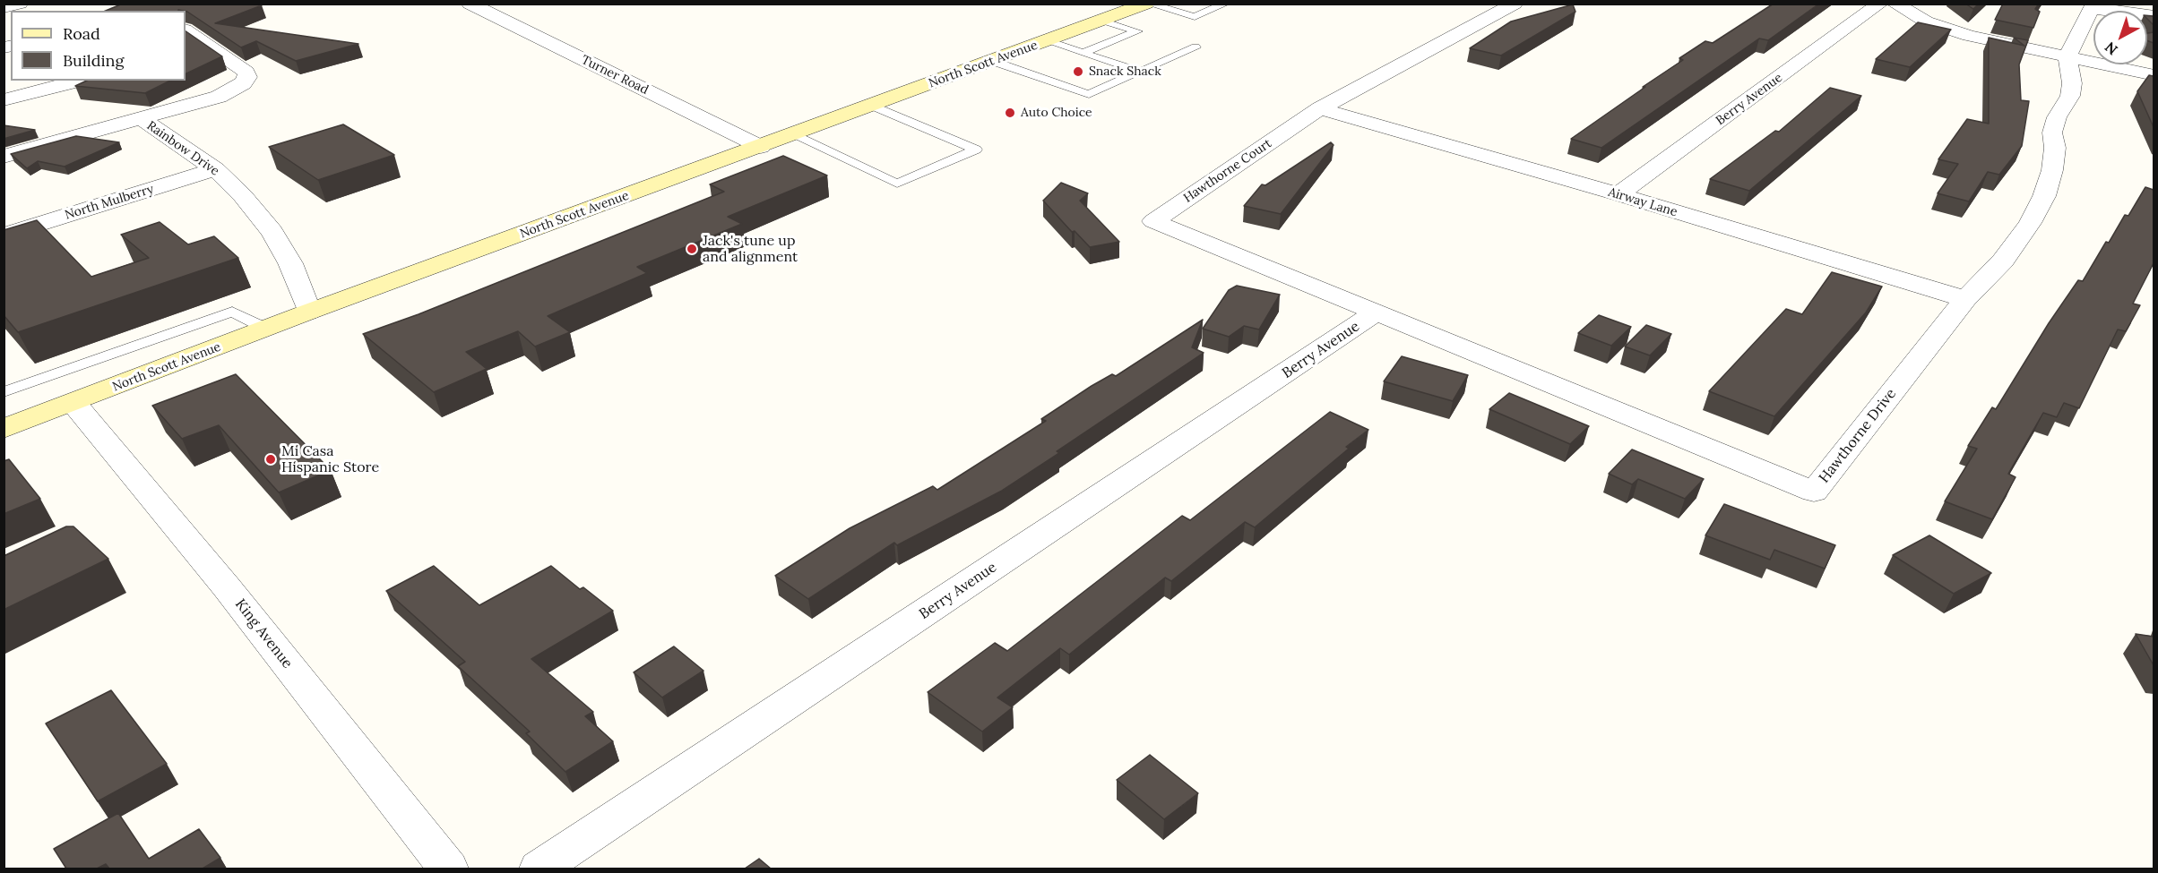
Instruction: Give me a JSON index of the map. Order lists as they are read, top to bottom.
{
  "streets": {
    "main road": ["North Scott Avenue"],
    "street": [
      "Turner Road",
      "Berry Avenue",
      "Rainbow Drive",
      "Hawthorne Court",
      "North Mulberry",
      "Airway Lane",
      "Hawthorne Drive",
      "King Avenue"
    ]
  },
  "crossings": [
    ["North Scott Avenue", "Turner Road"],
    ["North Scott Avenue", "Rainbow Drive"],
    ["North Scott Avenue", "King Avenue"],
    ["Berry Avenue", "Hawthorne Court"],
    ["Berry Avenue", "Airway Lane"],
    ["Berry Avenue", "Hawthorne Drive"],
    ["Rainbow Drive", "North Mulberry"],
    ["Hawthorne Court", "Airway Lane"],
    ["Hawthorne Court", "Hawthorne Drive"],
    ["Airway Lane", "Hawthorne Drive"]
  ],
  "places": [
    "Snack Shack",
    "Auto Choice",
    "Jack's tune up and alignment",
    "Mi Casa Hispanic Store"
  ],
  "legend": ["Road", "Building"],
  "north": "bottom left"
}
